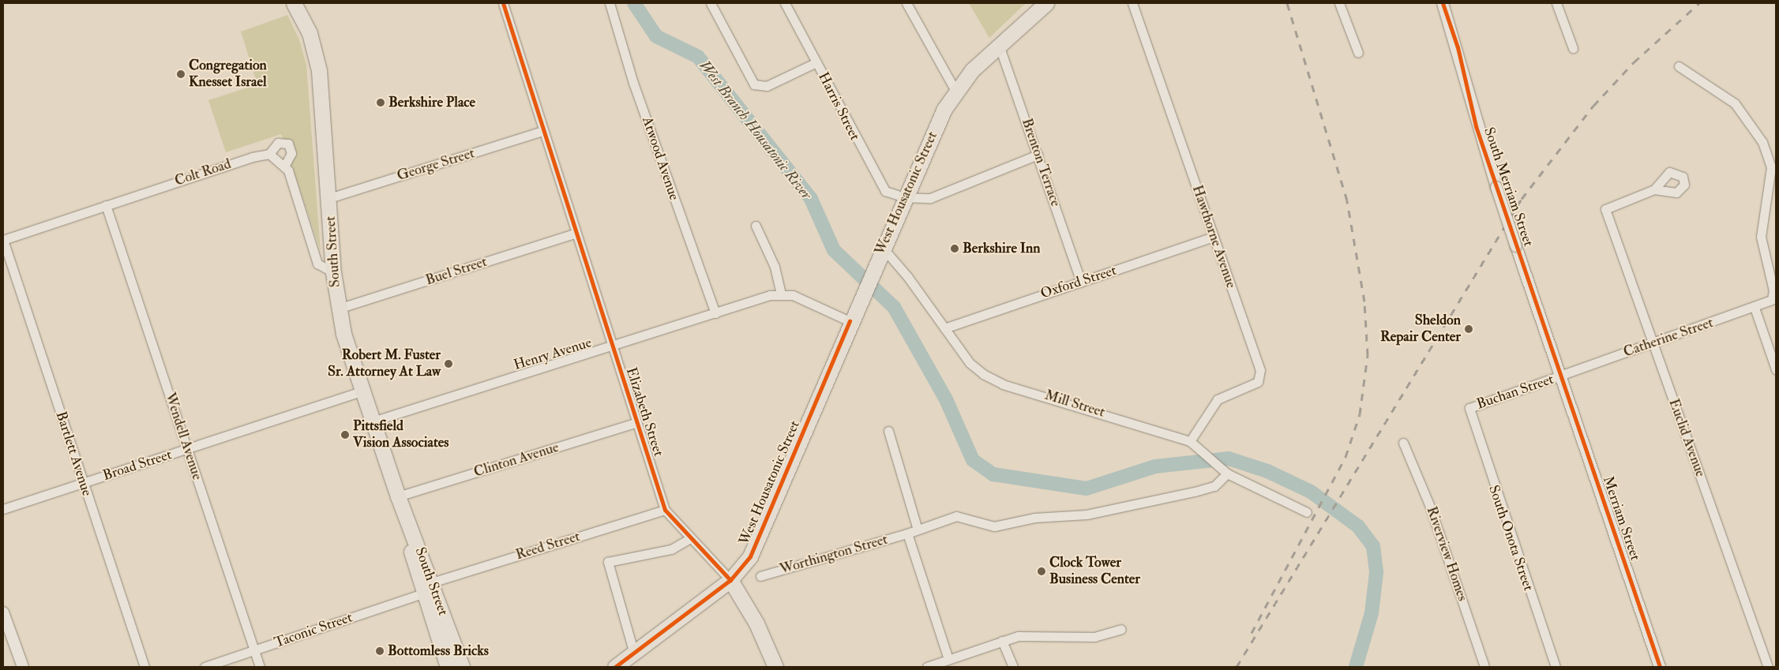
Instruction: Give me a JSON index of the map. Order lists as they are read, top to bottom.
{
  "streets": {
    "highway": ["West Housatonic Street", "South Street"],
    "street": [
      "Harris Street",
      "Atwood Avenue",
      "Brenton Terrace",
      "George Street",
      "Colt Road",
      "South Merriam Street",
      "Hawthorne Avenue",
      "Buel Street",
      "Oxford Street",
      "Catherine Street",
      "Henry Avenue",
      "Buchan Street",
      "Mill Street",
      "Elizabeth Street",
      "Wendell Avenue",
      "Euclid Avenue",
      "Bartlett Avenue",
      "Clinton Avenue",
      "Broad Street",
      "Merriam Street",
      "South Onota Street",
      "Reed Street",
      "Riverview Homes",
      "Worthington Street",
      "Taconic Street"
    ]
  },
  "crossings": [
    ["Harris Street", "Brenton Terrace"],
    ["Harris Street", "West Housatonic Street"],
    ["Atwood Avenue", "Henry Avenue"],
    ["Brenton Terrace", "West Housatonic Street"],
    ["Brenton Terrace", "Oxford Street"],
    ["George Street", "South Street"],
    ["George Street", "Elizabeth Street"],
    ["Colt Road", "Wendell Avenue"],
    ["Colt Road", "Bartlett Avenue"],
    ["South Merriam Street", "Catherine Street"],
    ["South Merriam Street", "Buchan Street"],
    ["South Merriam Street", "Merriam Street"],
    ["West Housatonic Street", "Mill Street"],
    ["West Housatonic Street", "Elizabeth Street"],
    ["Hawthorne Avenue", "Oxford Street"],
    ["Hawthorne Avenue", "Mill Street"],
    ["South Street", "Buel Street"],
    ["South Street", "Henry Avenue"],
    ["South Street", "Clinton Avenue"],
    ["South Street", "Broad Street"],
    ["South Street", "Reed Street"],
    ["South Street", "Taconic Street"],
    ["Buel Street", "Elizabeth Street"],
    ["Oxford Street", "Mill Street"],
    ["Catherine Street", "Buchan Street"],
    ["Catherine Street", "Euclid Avenue"],
    ["Catherine Street", "Merriam Street"],
    ["Henry Avenue", "Elizabeth Street"],
    ["Buchan Street", "Merriam Street"],
    ["Buchan Street", "South Onota Street"],
    ["Mill Street", "Worthington Street"],
    ["Elizabeth Street", "Clinton Avenue"],
    ["Elizabeth Street", "Reed Street"],
    ["Wendell Avenue", "Broad Street"],
    ["Wendell Avenue", "Taconic Street"],
    ["Bartlett Avenue", "Broad Street"],
    ["Reed Street", "Taconic Street"]
  ],
  "water": ["West Branch Housatonic River"],
  "places": [
    "Congregation Knesset Israel",
    "Berkshire Place",
    "Berkshire Inn",
    "Sheldon Repair Center",
    "Robert M. Fuster Sr. Attorney At Law",
    "Pittsfield Vision Associates",
    "Clock Tower Business Center",
    "Bottomless Bricks"
  ]
}
